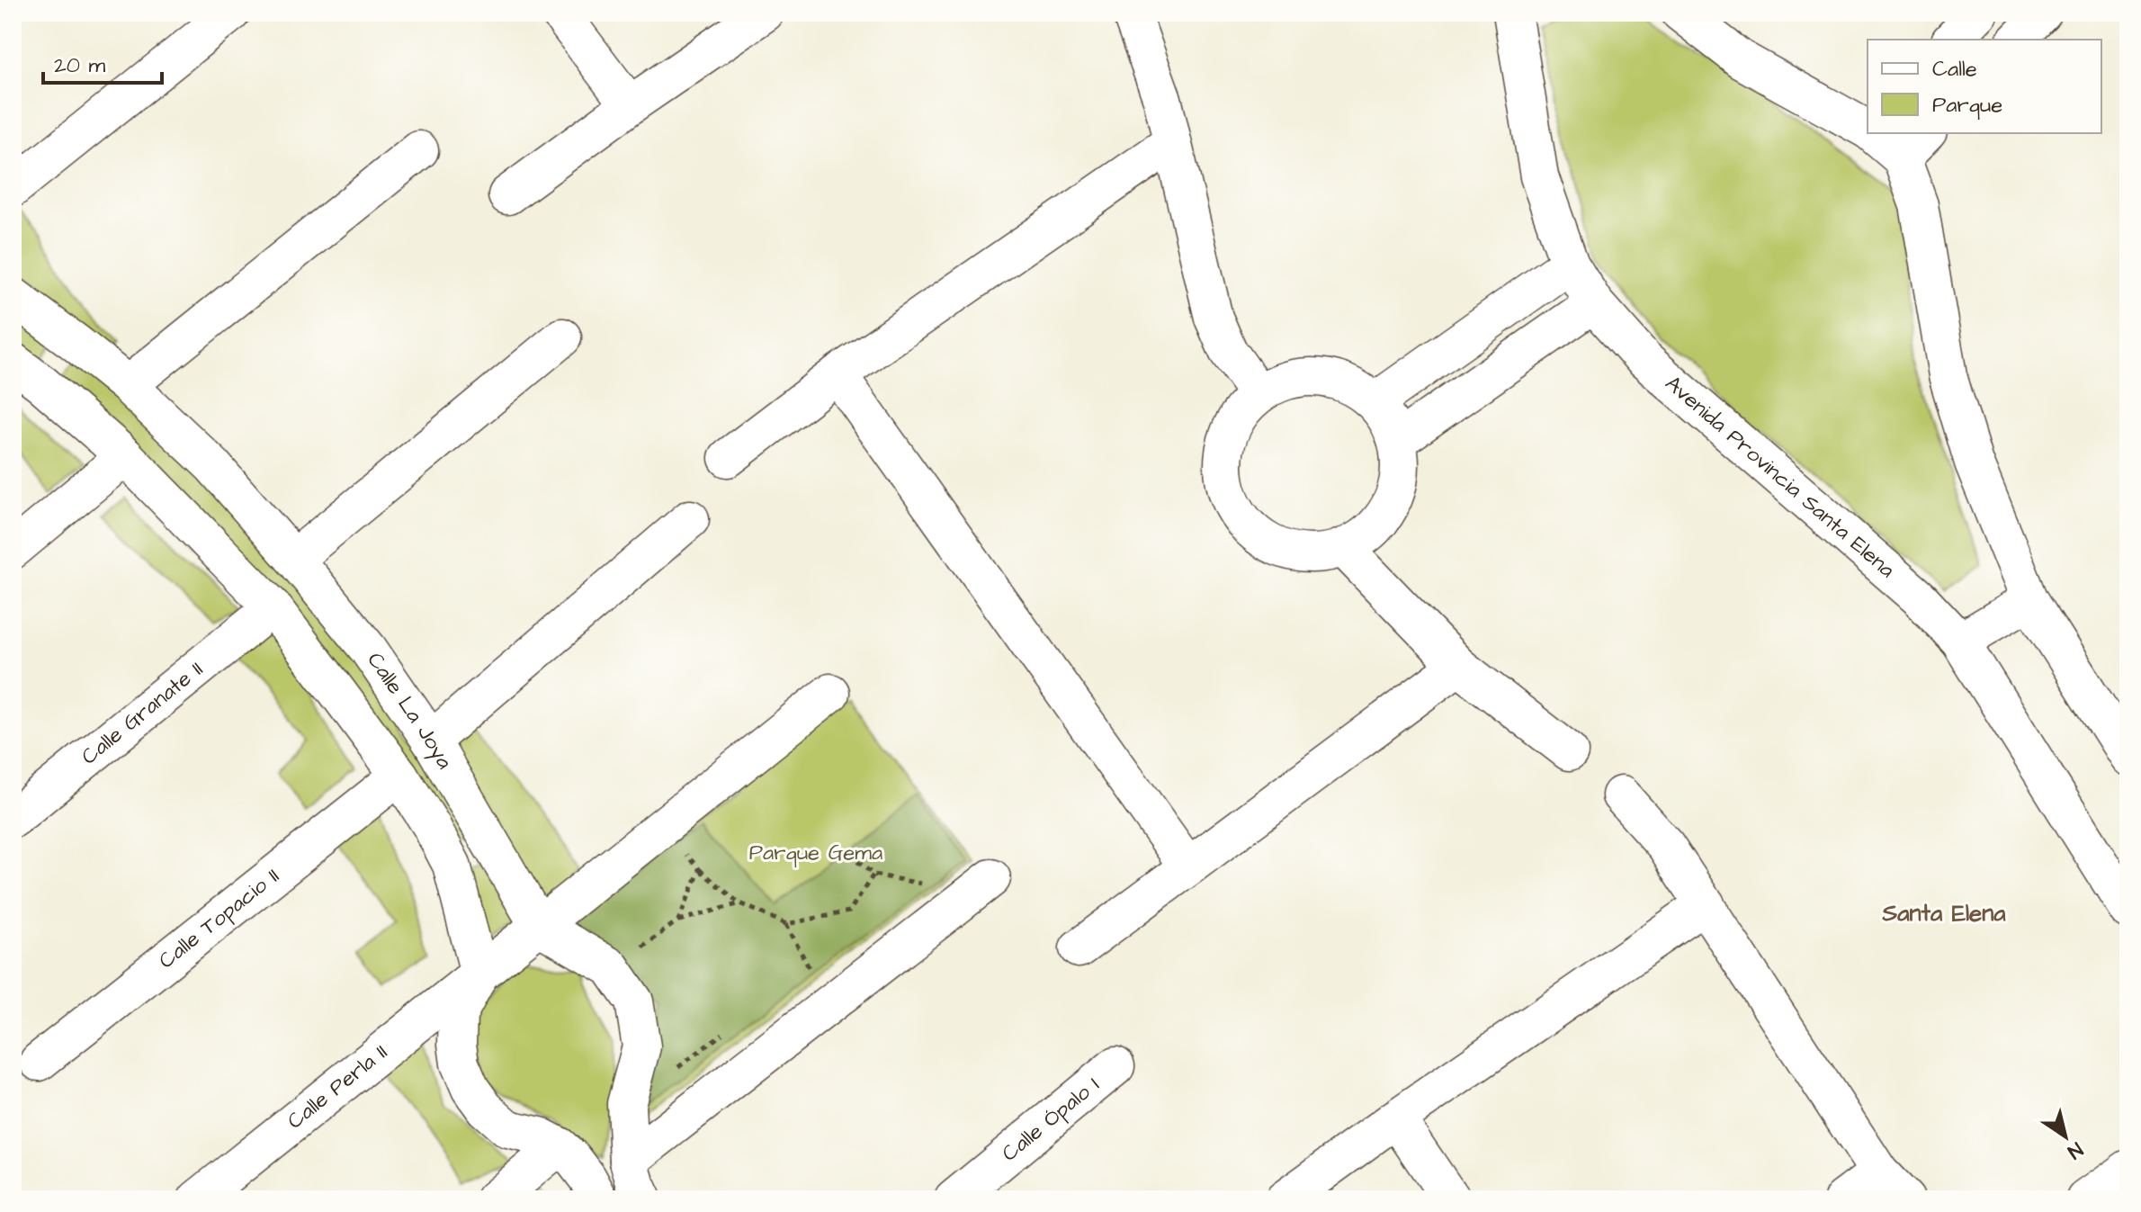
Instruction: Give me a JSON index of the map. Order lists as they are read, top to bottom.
{
  "streets": {
    "street": [
      "Avenida Provincia Santa Elena",
      "Calle La Joya",
      "Calle Granate II",
      "Calle Topacio II",
      "Calle Perla II",
      "Calle Ópalo I"
    ]
  },
  "crossings": [
    ["Calle La Joya", "Calle Granate II"],
    ["Calle La Joya", "Calle Topacio II"],
    ["Calle La Joya", "Calle Perla II"]
  ],
  "districts": ["Santa Elena"],
  "parks": ["Parque Gema"],
  "legend": ["Calle", "Parque"],
  "scale_bar": "20 m",
  "north": "bottom right"
}
